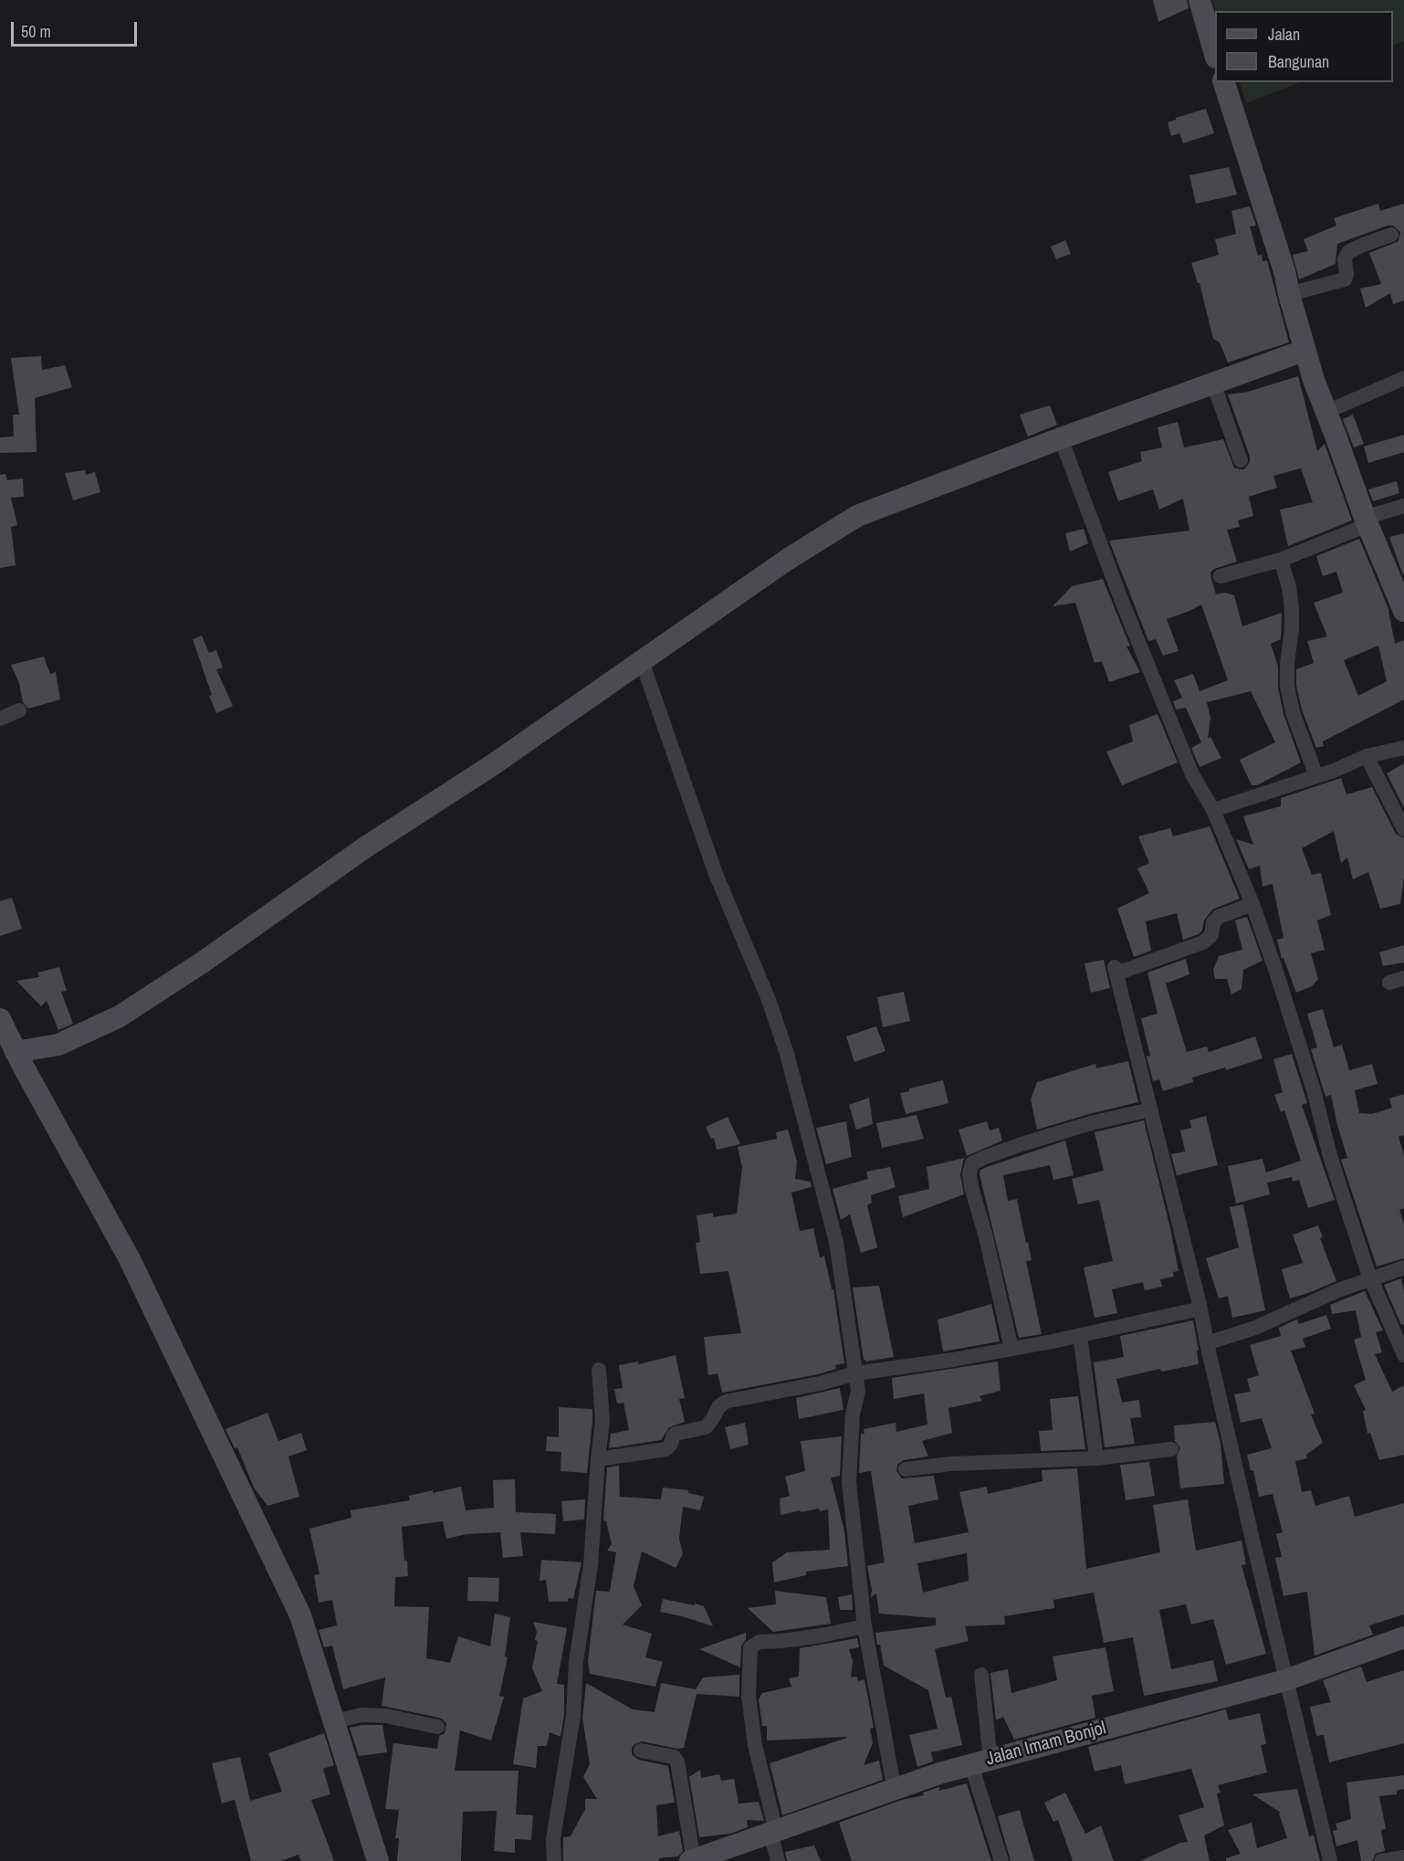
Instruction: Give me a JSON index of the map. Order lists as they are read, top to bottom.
{
  "streets": {
    "street": ["Jalan Imam Bonjol"]
  },
  "legend": ["Jalan", "Bangunan"],
  "scale_bar": "50 m"
}
